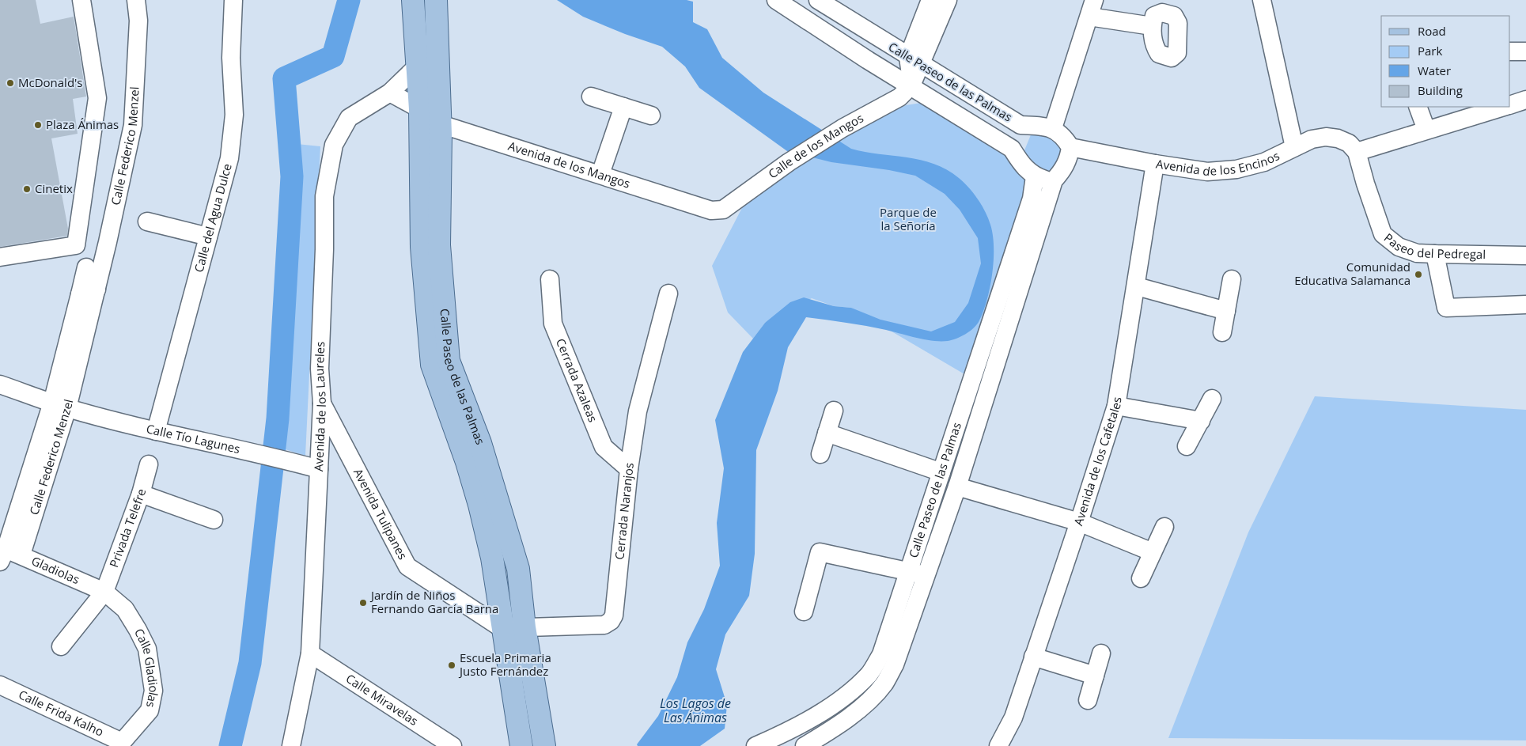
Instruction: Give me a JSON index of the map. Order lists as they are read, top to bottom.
{
  "streets": {
    "main road": ["Calle Paseo de las Palmas"],
    "street": [
      "Calle Federico Menzel",
      "Calle de los Mangos",
      "Avenida de los Encinos",
      "Avenida de los Mangos",
      "Calle del Agua Dulce",
      "Paseo del Pedregal",
      "Cerrada Azaleas",
      "Avenida de los Laureles",
      "Calle Tío Lagunes",
      "Avenida de los Cafetales",
      "Cerrada Naranjos",
      "Avenida Tulipanes",
      "Privada Telefre",
      "Gladiolas",
      "Calle Gladiolas",
      "Calle Miravelas",
      "Calle Frida Kalho"
    ]
  },
  "crossings": [
    ["Calle Paseo de las Palmas", "Calle de los Mangos"],
    ["Calle Paseo de las Palmas", "Avenida de los Encinos"],
    ["Calle Paseo de las Palmas", "Avenida de los Mangos"],
    ["Calle Paseo de las Palmas", "Avenida de los Laureles"],
    ["Calle Paseo de las Palmas", "Cerrada Naranjos"],
    ["Calle Paseo de las Palmas", "Avenida Tulipanes"],
    ["Calle Federico Menzel", "Calle Tío Lagunes"],
    ["Calle Federico Menzel", "Gladiolas"],
    ["Calle de los Mangos", "Avenida de los Mangos"],
    ["Avenida de los Encinos", "Paseo del Pedregal"],
    ["Avenida de los Encinos", "Avenida de los Cafetales"],
    ["Calle del Agua Dulce", "Calle Tío Lagunes"],
    ["Cerrada Azaleas", "Cerrada Naranjos"],
    ["Avenida de los Laureles", "Calle Tío Lagunes"],
    ["Avenida de los Laureles", "Avenida Tulipanes"],
    ["Avenida de los Laureles", "Calle Miravelas"],
    ["Cerrada Naranjos", "Avenida Tulipanes"],
    ["Privada Telefre", "Gladiolas"],
    ["Privada Telefre", "Calle Gladiolas"],
    ["Gladiolas", "Calle Gladiolas"],
    ["Calle Gladiolas", "Calle Frida Kalho"]
  ],
  "water": ["Los Lagos de Las Ánimas"],
  "parks": ["Parque de la Señoría"],
  "places": [
    "McDonald's",
    "Plaza Ánimas",
    "Cinetix",
    "Comunidad Educativa Salamanca",
    "Jardín de Niños Fernando García Barna",
    "Escuela Primaria Justo Fernández"
  ],
  "legend": [
    "Road",
    "Park",
    "Water",
    "Building"
  ]
}
